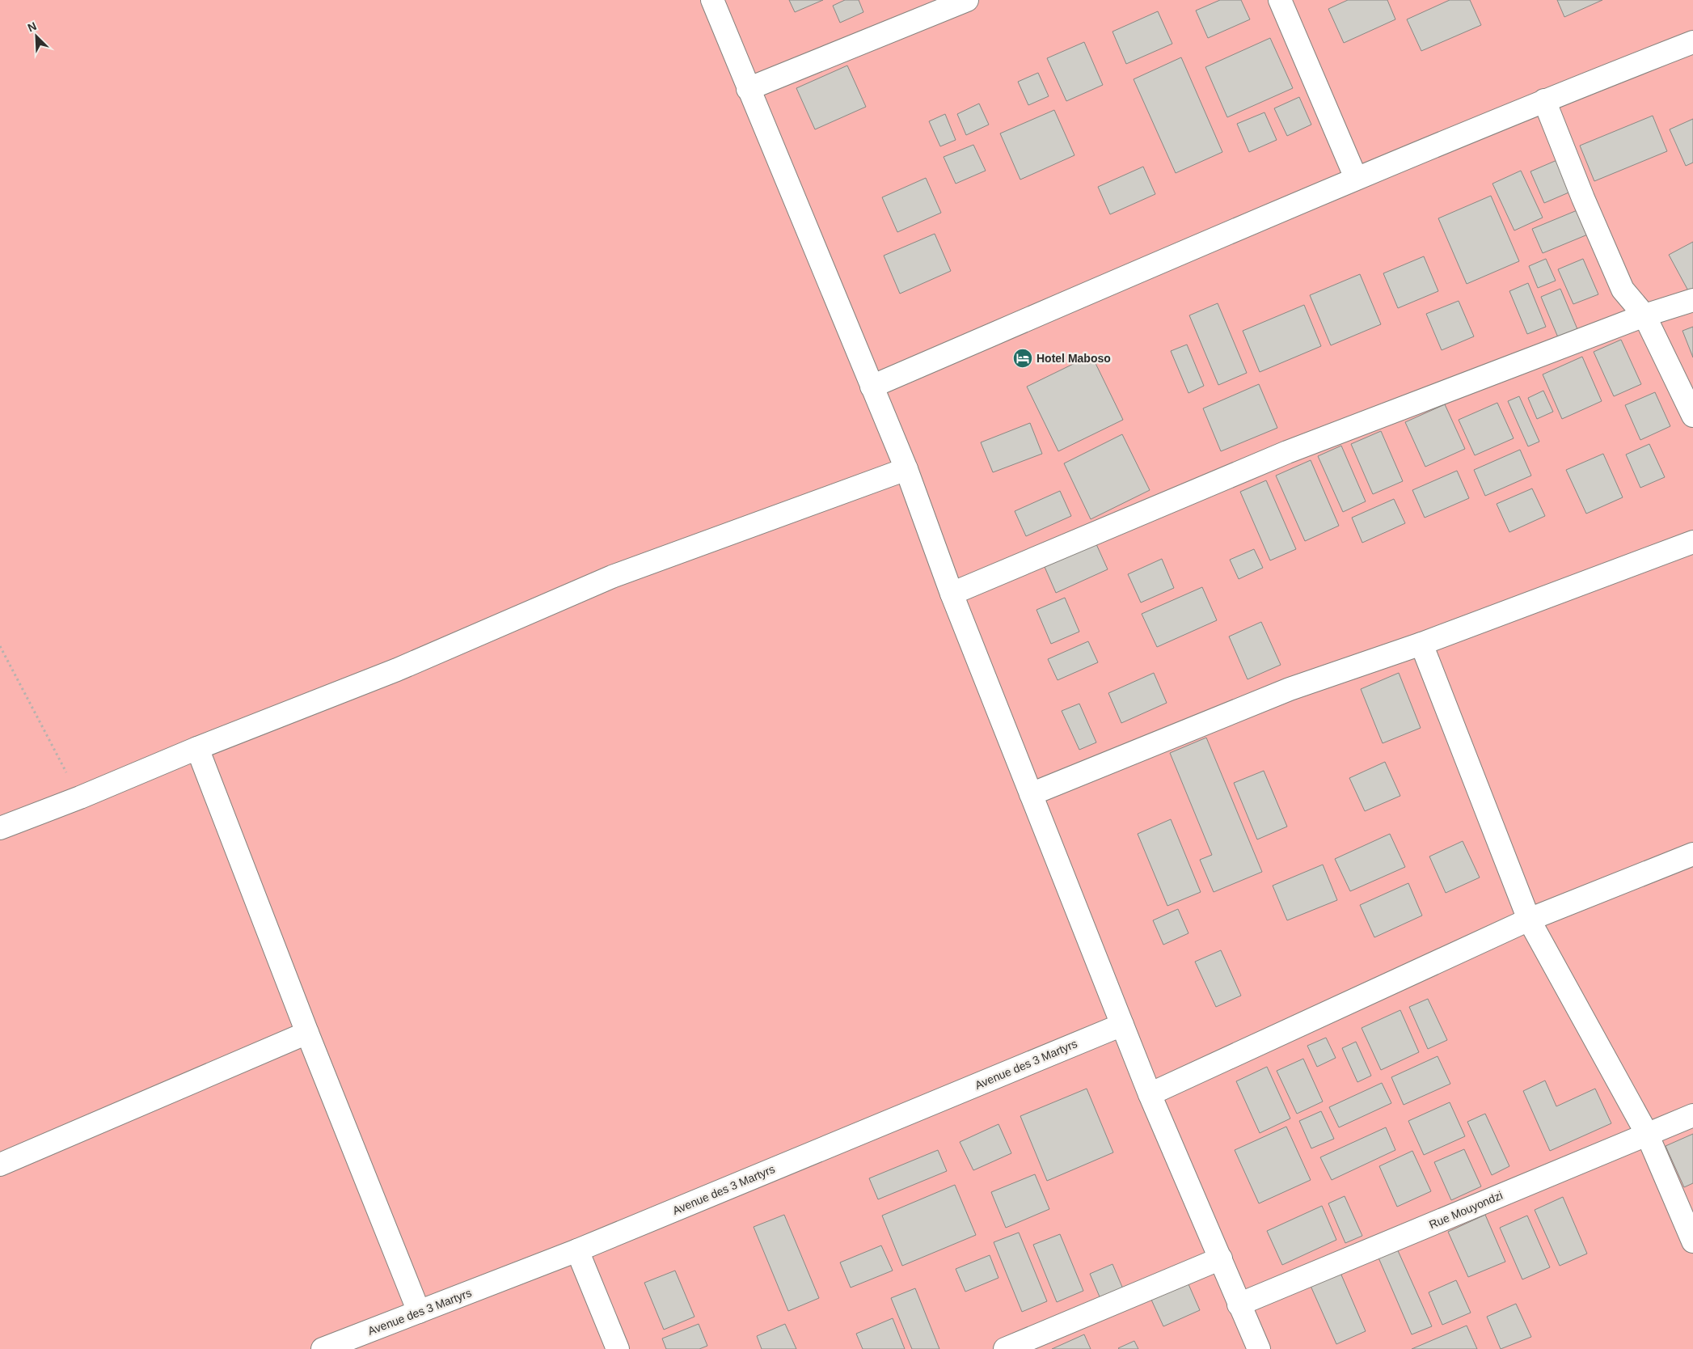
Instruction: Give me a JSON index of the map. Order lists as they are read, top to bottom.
{
  "streets": {
    "street": ["Avenue des 3 Martyrs", "Rue Mouyondzi"]
  },
  "places": {
    "hotel": ["Hotel Maboso"]
  },
  "north": "top left"
}
